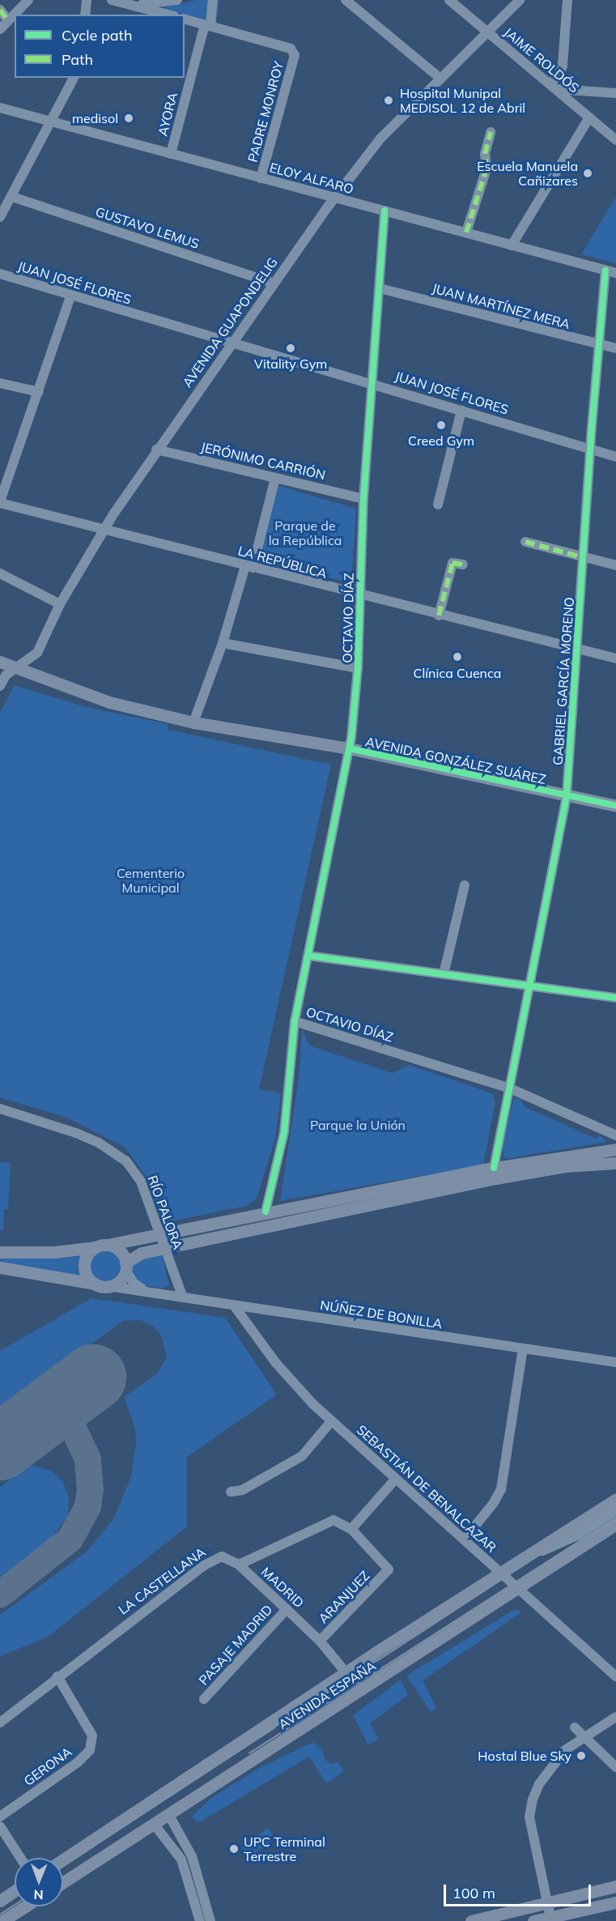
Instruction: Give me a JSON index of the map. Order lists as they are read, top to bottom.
{
  "streets": {
    "main road": ["AVENIDA GONZÁLEZ SUÁREZ", "AVENIDA ESPAÑA"],
    "street": [
      "JAIME ROLDÓS",
      "PADRE MONROY",
      "AYORA",
      "ELOY ALFARO",
      "GUSTAVO LEMUS",
      "JUAN JOSÉ FLORES",
      "JUAN MARTÍNEZ MERA",
      "AVENIDA GUAPONDELIG",
      "JERÓNIMO CARRIÓN",
      "LA REPÚBLICA",
      "OCTAVIO DÍAZ",
      "GABRIEL GARCÍA MORENO",
      "RÍO PALORA",
      "NÚÑEZ DE BONILLA",
      "SEBASTIÁN DE BENALCAZAR",
      "LA CASTELLANA",
      "MADRID",
      "ARANJUEZ",
      "PASAJE MADRID",
      "GERONA"
    ]
  },
  "crossings": [
    ["JAIME ROLDÓS", "AVENIDA GUAPONDELIG"],
    ["PADRE MONROY", "AYORA"],
    ["PADRE MONROY", "ELOY ALFARO"],
    ["AYORA", "ELOY ALFARO"],
    ["ELOY ALFARO", "AVENIDA GUAPONDELIG"],
    ["ELOY ALFARO", "OCTAVIO DÍAZ"],
    ["ELOY ALFARO", "GABRIEL GARCÍA MORENO"],
    ["GUSTAVO LEMUS", "AVENIDA GUAPONDELIG"],
    ["JUAN JOSÉ FLORES", "AVENIDA GUAPONDELIG"],
    ["JUAN JOSÉ FLORES", "OCTAVIO DÍAZ"],
    ["JUAN JOSÉ FLORES", "GABRIEL GARCÍA MORENO"],
    ["JUAN MARTÍNEZ MERA", "OCTAVIO DÍAZ"],
    ["JUAN MARTÍNEZ MERA", "GABRIEL GARCÍA MORENO"],
    ["AVENIDA GUAPONDELIG", "JERÓNIMO CARRIÓN"],
    ["AVENIDA GUAPONDELIG", "LA REPÚBLICA"],
    ["AVENIDA GUAPONDELIG", "AVENIDA GONZÁLEZ SUÁREZ"],
    ["JERÓNIMO CARRIÓN", "OCTAVIO DÍAZ"],
    ["LA REPÚBLICA", "OCTAVIO DÍAZ"],
    ["LA REPÚBLICA", "GABRIEL GARCÍA MORENO"],
    ["OCTAVIO DÍAZ", "GABRIEL GARCÍA MORENO"],
    ["OCTAVIO DÍAZ", "AVENIDA GONZÁLEZ SUÁREZ"],
    ["GABRIEL GARCÍA MORENO", "AVENIDA GONZÁLEZ SUÁREZ"],
    ["RÍO PALORA", "NÚÑEZ DE BONILLA"],
    ["NÚÑEZ DE BONILLA", "SEBASTIÁN DE BENALCAZAR"],
    ["SEBASTIÁN DE BENALCAZAR", "AVENIDA ESPAÑA"],
    ["LA CASTELLANA", "MADRID"],
    ["LA CASTELLANA", "GERONA"],
    ["MADRID", "ARANJUEZ"],
    ["MADRID", "PASAJE MADRID"],
    ["MADRID", "AVENIDA ESPAÑA"]
  ],
  "parks": ["Parque de la República", "Cementerio Municipal", "Parque la Unión"],
  "places": [
    "Hospital Munipal MEDISOL 12 de Abril",
    "medisol",
    "Escuela Manuela Cañizares",
    "Vitality Gym",
    "Creed Gym",
    "Clínica Cuenca",
    "Hostal Blue Sky",
    "UPC Terminal Terrestre"
  ],
  "legend": ["Cycle path", "Path"],
  "scale_bar": "100 m",
  "north": "bottom"
}
